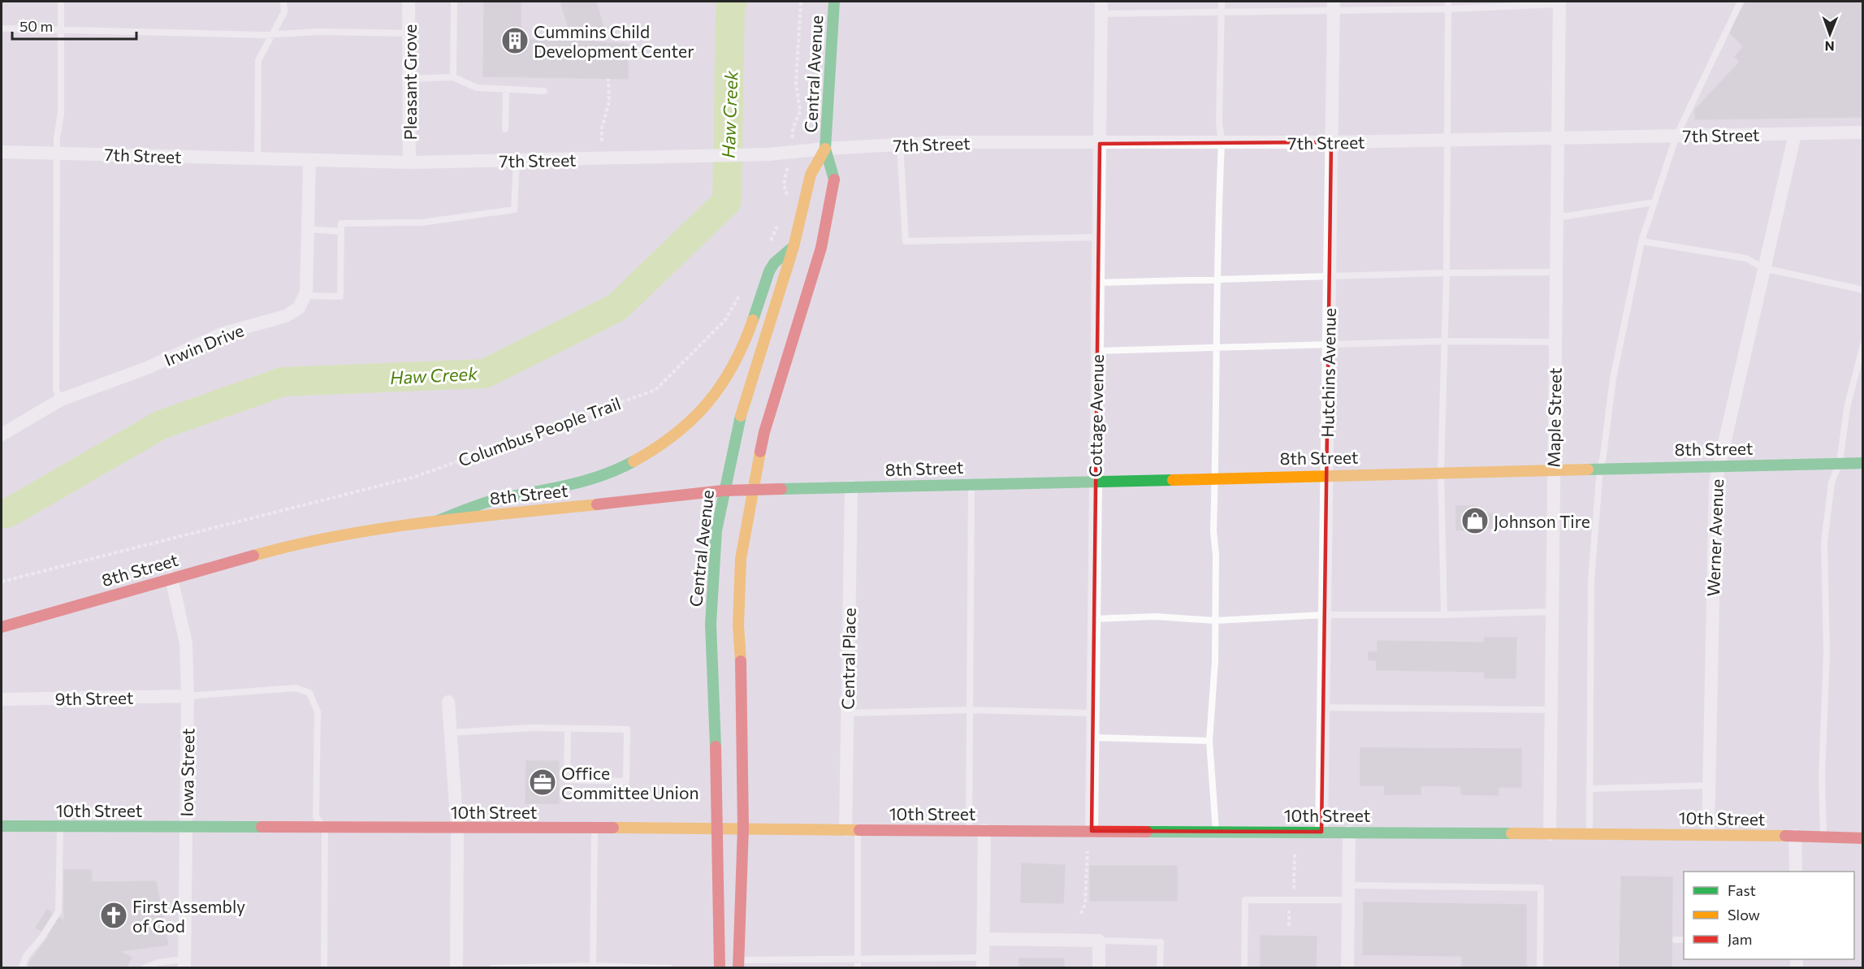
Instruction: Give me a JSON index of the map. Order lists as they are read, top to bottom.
{
  "streets": {
    "main road": ["Central Avenue", "8th Street", "10th Street"],
    "street": [
      "Pleasant Grove",
      "7th Street",
      "Irwin Drive",
      "Hutchins Avenue",
      "Cottage Avenue",
      "Maple Street",
      "Werner Avenue",
      "Central Place",
      "9th Street",
      "Iowa Street"
    ],
    "path": ["Columbus People Trail"]
  },
  "crossings": [
    ["Central Avenue", "7th Street"],
    ["Central Avenue", "8th Street"],
    ["Central Avenue", "10th Street"],
    ["Pleasant Grove", "7th Street"],
    ["7th Street", "Hutchins Avenue"],
    ["7th Street", "Cottage Avenue"],
    ["7th Street", "Maple Street"],
    ["7th Street", "Werner Avenue"],
    ["Hutchins Avenue", "8th Street"],
    ["Hutchins Avenue", "10th Street"],
    ["Cottage Avenue", "8th Street"],
    ["Cottage Avenue", "10th Street"],
    ["Maple Street", "8th Street"],
    ["Maple Street", "10th Street"],
    ["8th Street", "Werner Avenue"],
    ["8th Street", "Central Place"],
    ["8th Street", "Iowa Street"],
    ["Werner Avenue", "10th Street"],
    ["Central Place", "10th Street"],
    ["9th Street", "Iowa Street"],
    ["Iowa Street", "10th Street"]
  ],
  "water": ["Haw Creek"],
  "places": {
    "building": ["Cummins Child Development Center"],
    "shop": ["Johnson Tire"],
    "office": ["Office Committee Union"],
    "church": ["First Assembly of God"]
  },
  "legend": ["Fast", "Slow", "Jam"],
  "scale_bar": "50 m",
  "north": "bottom"
}
